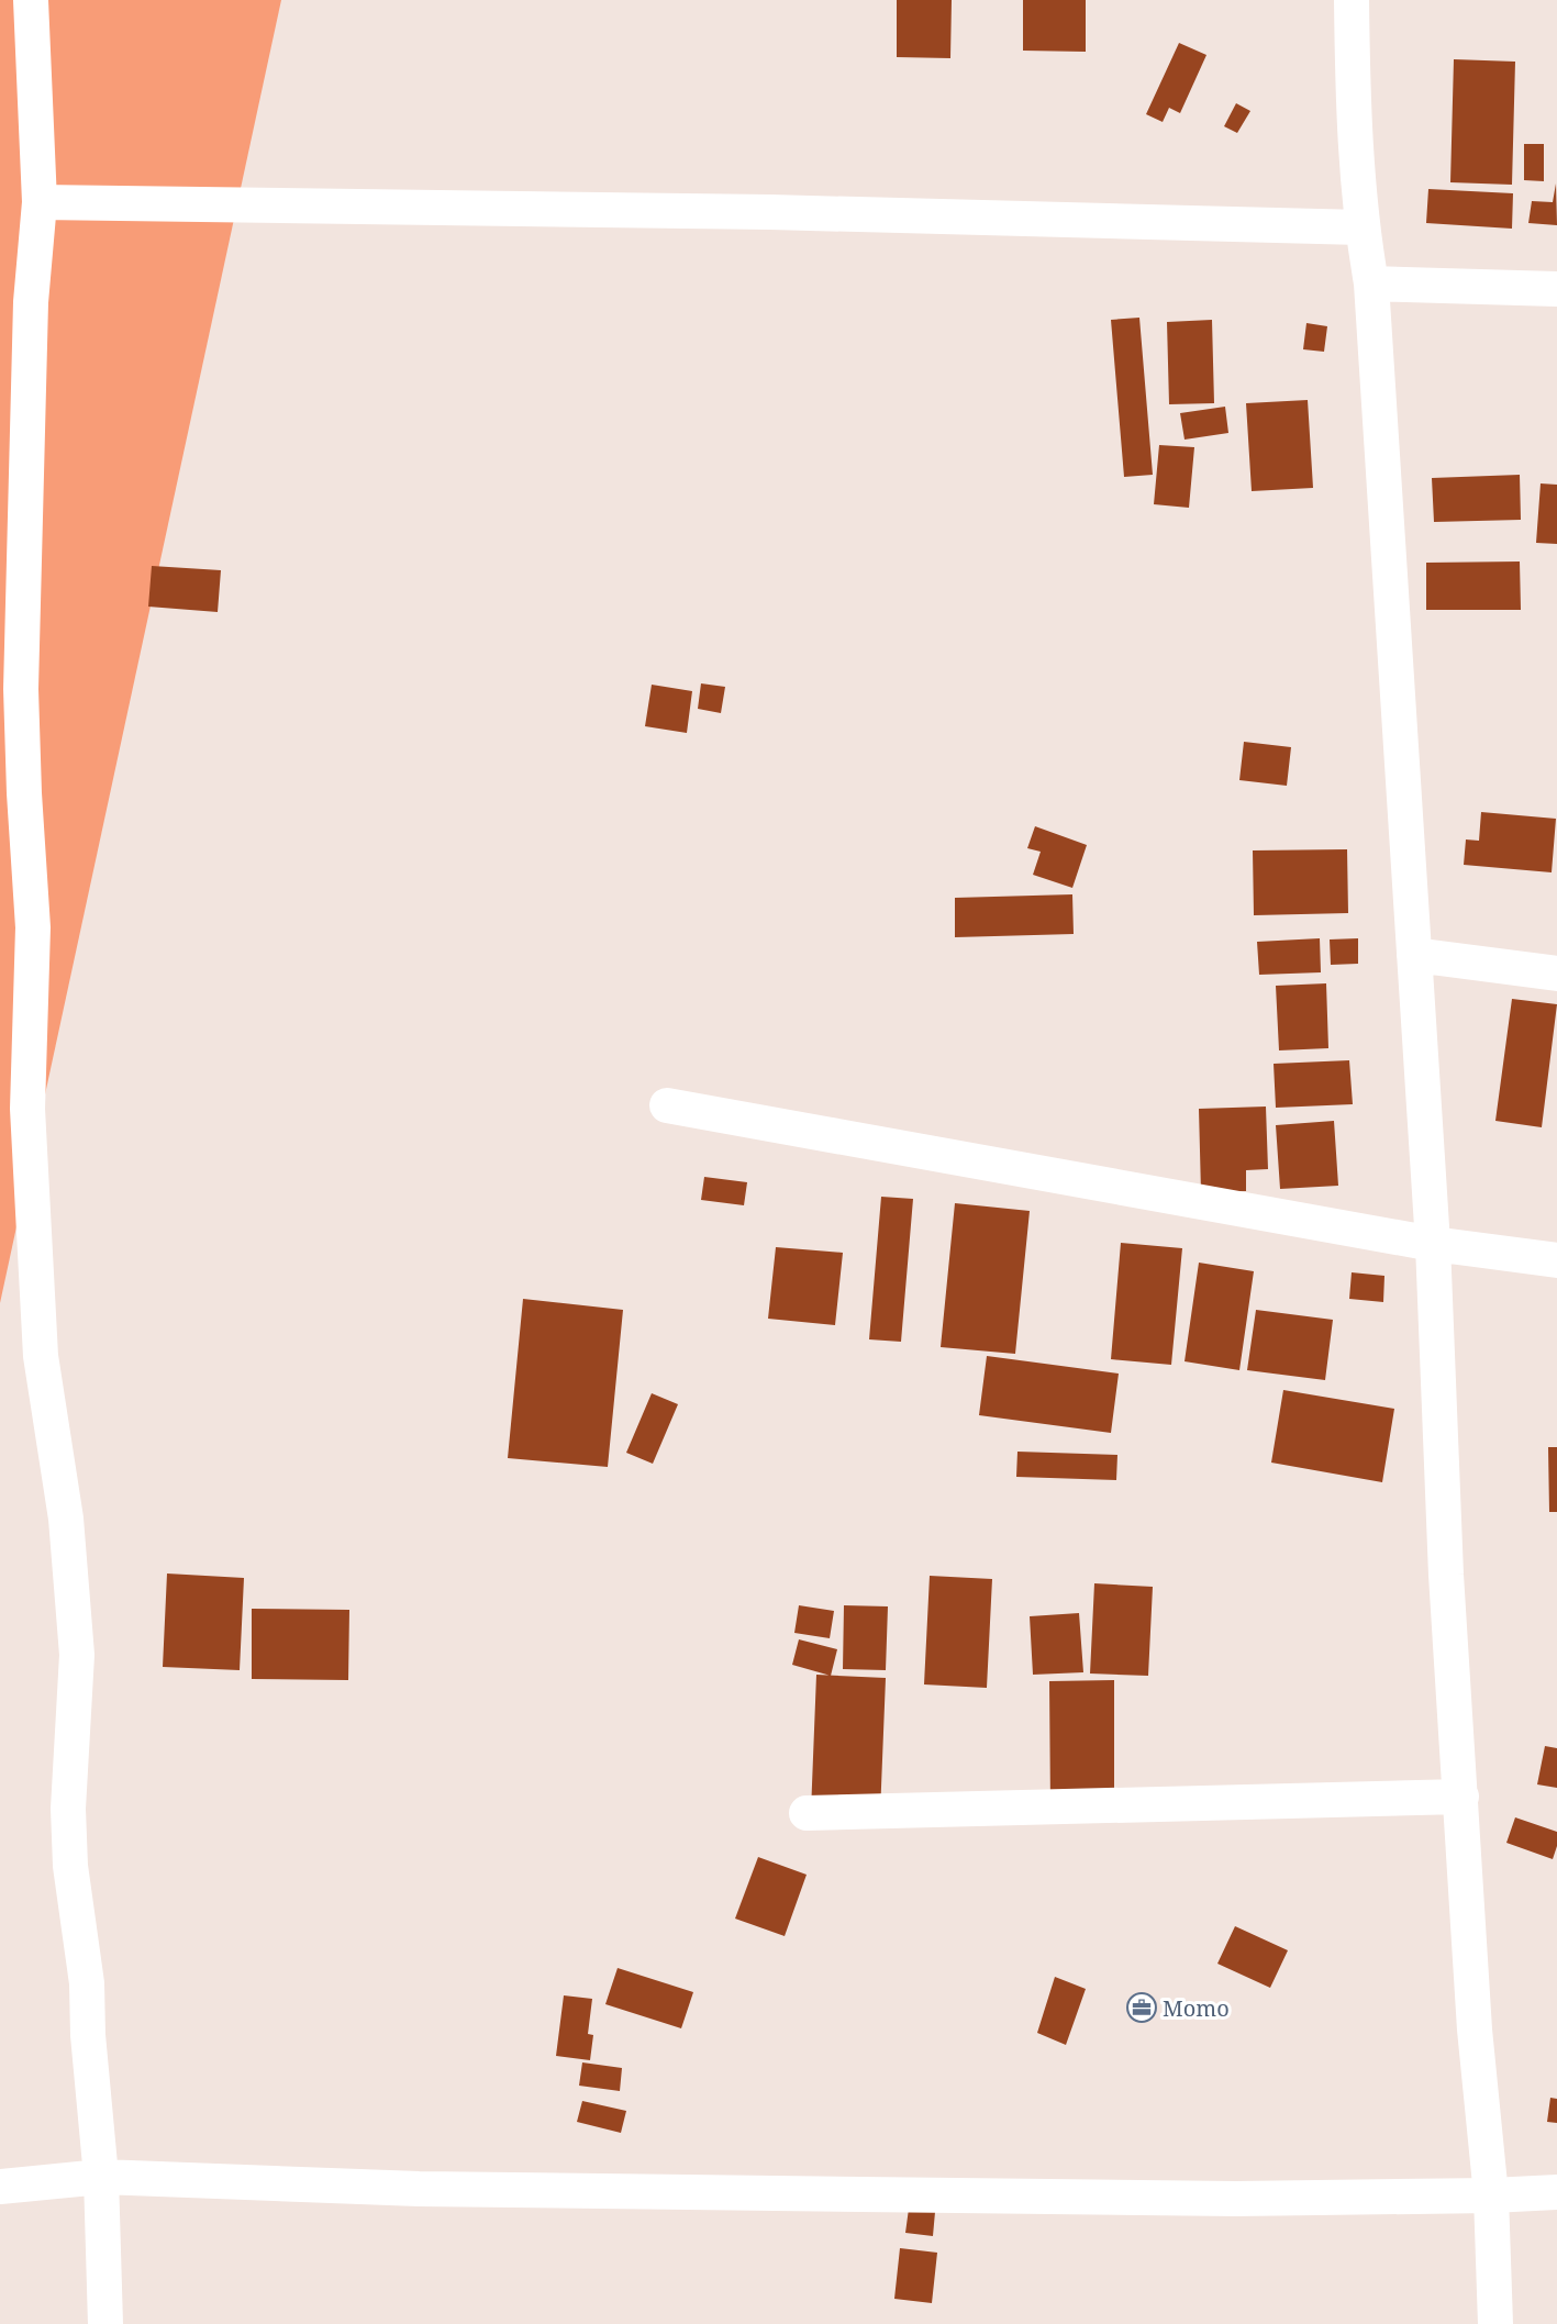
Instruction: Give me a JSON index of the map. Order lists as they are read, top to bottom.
{
  "places": {
    "office": ["Momo"]
  }
}
